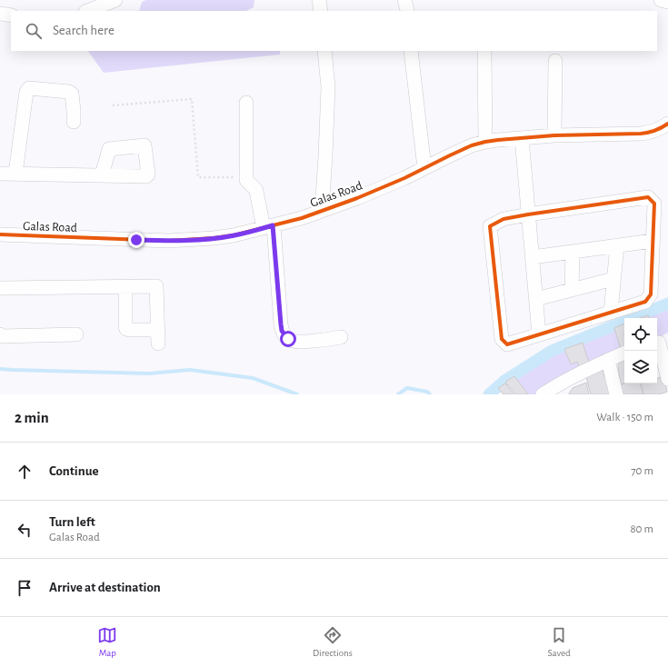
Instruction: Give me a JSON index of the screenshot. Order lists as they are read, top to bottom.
{
  "streets": {
    "street": ["Galas Road"]
  },
  "page": {
    "search": "Search here",
    "heading": ["2 min", "Walk · 150 m"],
    "list": [
      ["Continue", "70 m"],
      ["Turn left", "Galas Road", "80 m"],
      "Arrive at destination"
    ],
    "nav": ["Map", "Directions", "Saved"]
  }
}
